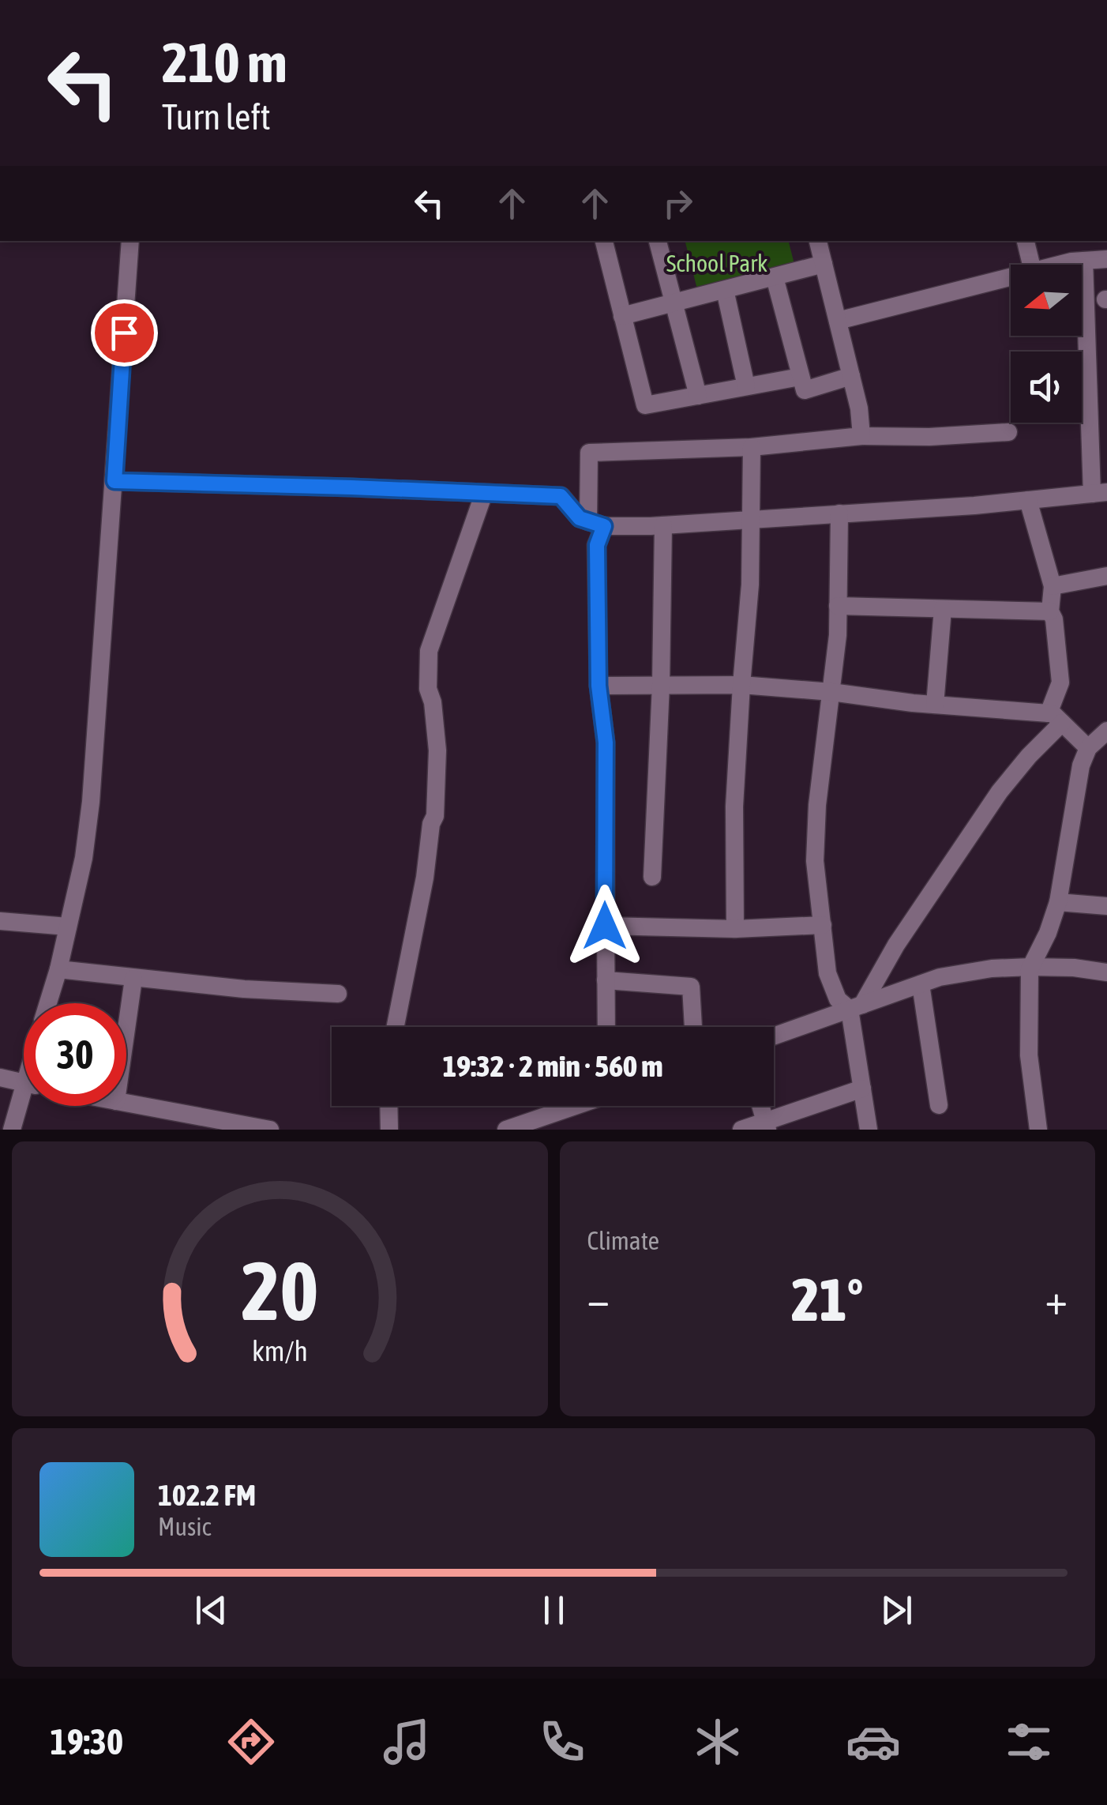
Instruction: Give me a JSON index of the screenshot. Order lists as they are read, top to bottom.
{
  "parks": ["School Park"],
  "north": "left",
  "page": {
    "turn": ["210 m", "Turn left"],
    "limit": "30",
    "trip": "19:32 · 2 min · 560 m",
    "tile": "Climate",
    "heat": ["−", "21°", "+"],
    "song": ["102.2 FM", "Music"],
    "tabs": "19:30",
    "gauge": ["20", "km/h"]
  }
}
